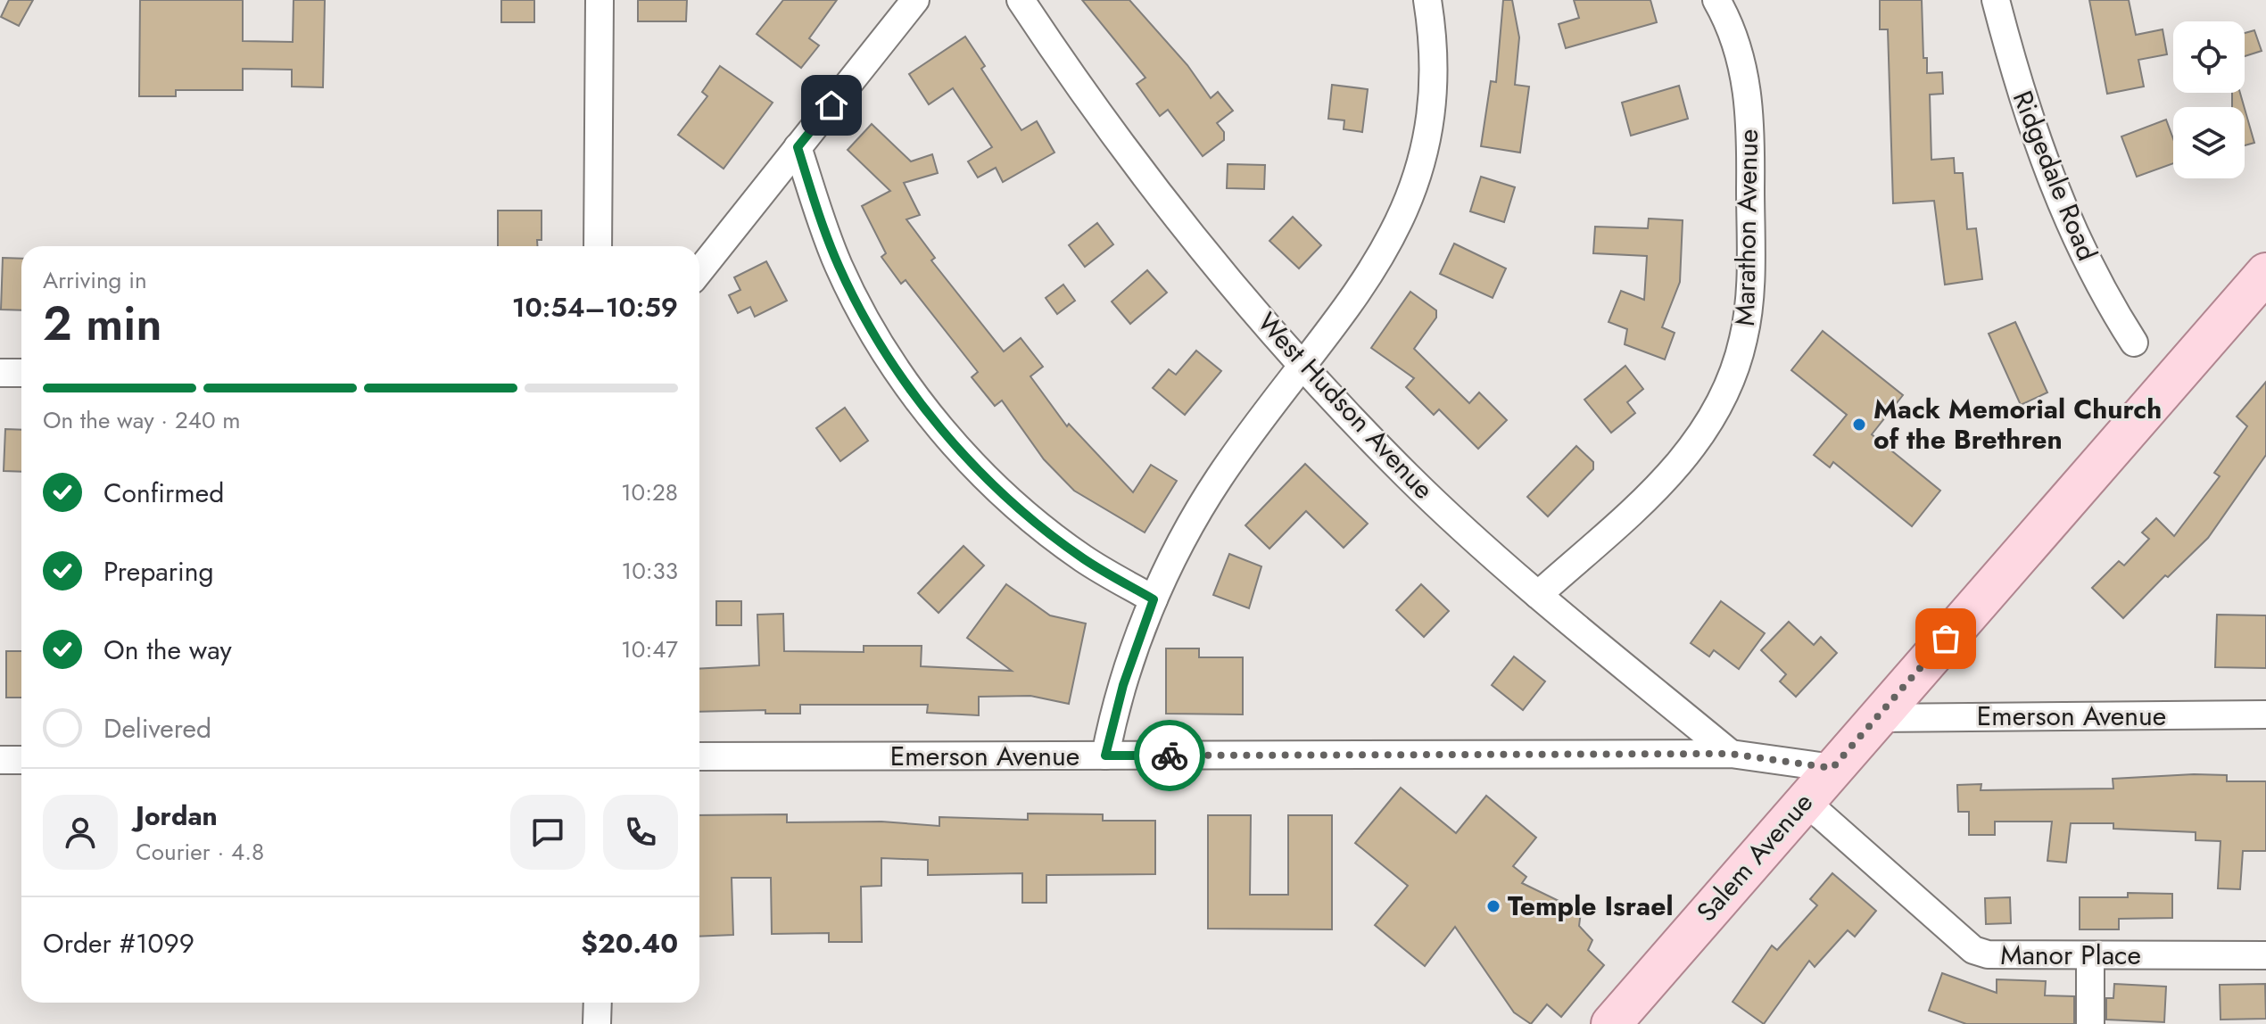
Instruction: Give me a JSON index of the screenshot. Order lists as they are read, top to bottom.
{
  "streets": {
    "main road": ["Salem Avenue"],
    "street": [
      "Ridgedale Road",
      "Marathon Avenue",
      "West Hudson Avenue",
      "Emerson Avenue",
      "Manor Place"
    ]
  },
  "crossings": [
    ["Marathon Avenue", "West Hudson Avenue"],
    ["West Hudson Avenue", "Emerson Avenue"],
    ["Emerson Avenue", "Salem Avenue"],
    ["Salem Avenue", "Manor Place"]
  ],
  "places": ["Mack Memorial Church of the Brethren", "Temple Israel"],
  "page": {
    "heading": ["2 min", "Arriving in", "10:54–10:59"],
    "panel": [
      "Jordan",
      "Courier · 4.8",
      "Order #1099",
      "$20.40"
    ],
    "bar": "On the way · 240 m",
    "list": [
      ["Confirmed", "10:28"],
      ["Preparing", "10:33"],
      ["On the way", "10:47"],
      "Delivered"
    ]
  }
}
